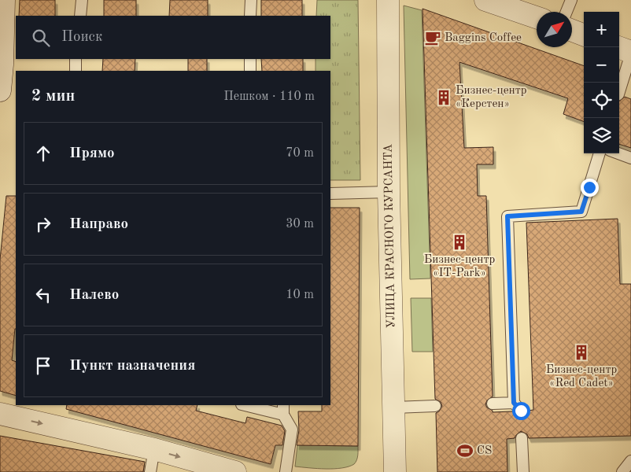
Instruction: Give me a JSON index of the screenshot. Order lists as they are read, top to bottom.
{
  "streets": {
    "street": ["УЛИЦА КРАСНОГО КУРСАНТА"]
  },
  "places": {
    "cafe": ["Baggins Coffee"],
    "building": ["Бизнес-центр «Керстен»", "Бизнес-центр «IT-Park»", "Бизнес-центр «Red Cadet»"],
    "sports": ["CS"]
  },
  "north": "top right",
  "page": {
    "map_buttons": ["+", "−"],
    "search": "Поиск",
    "heading": ["2 мин", "Пешком · 110 m"],
    "list": [
      ["Прямо", "70 m"],
      ["Направо", "30 m"],
      ["Налево", "10 m"],
      "Пункт назначения"
    ]
  }
}
